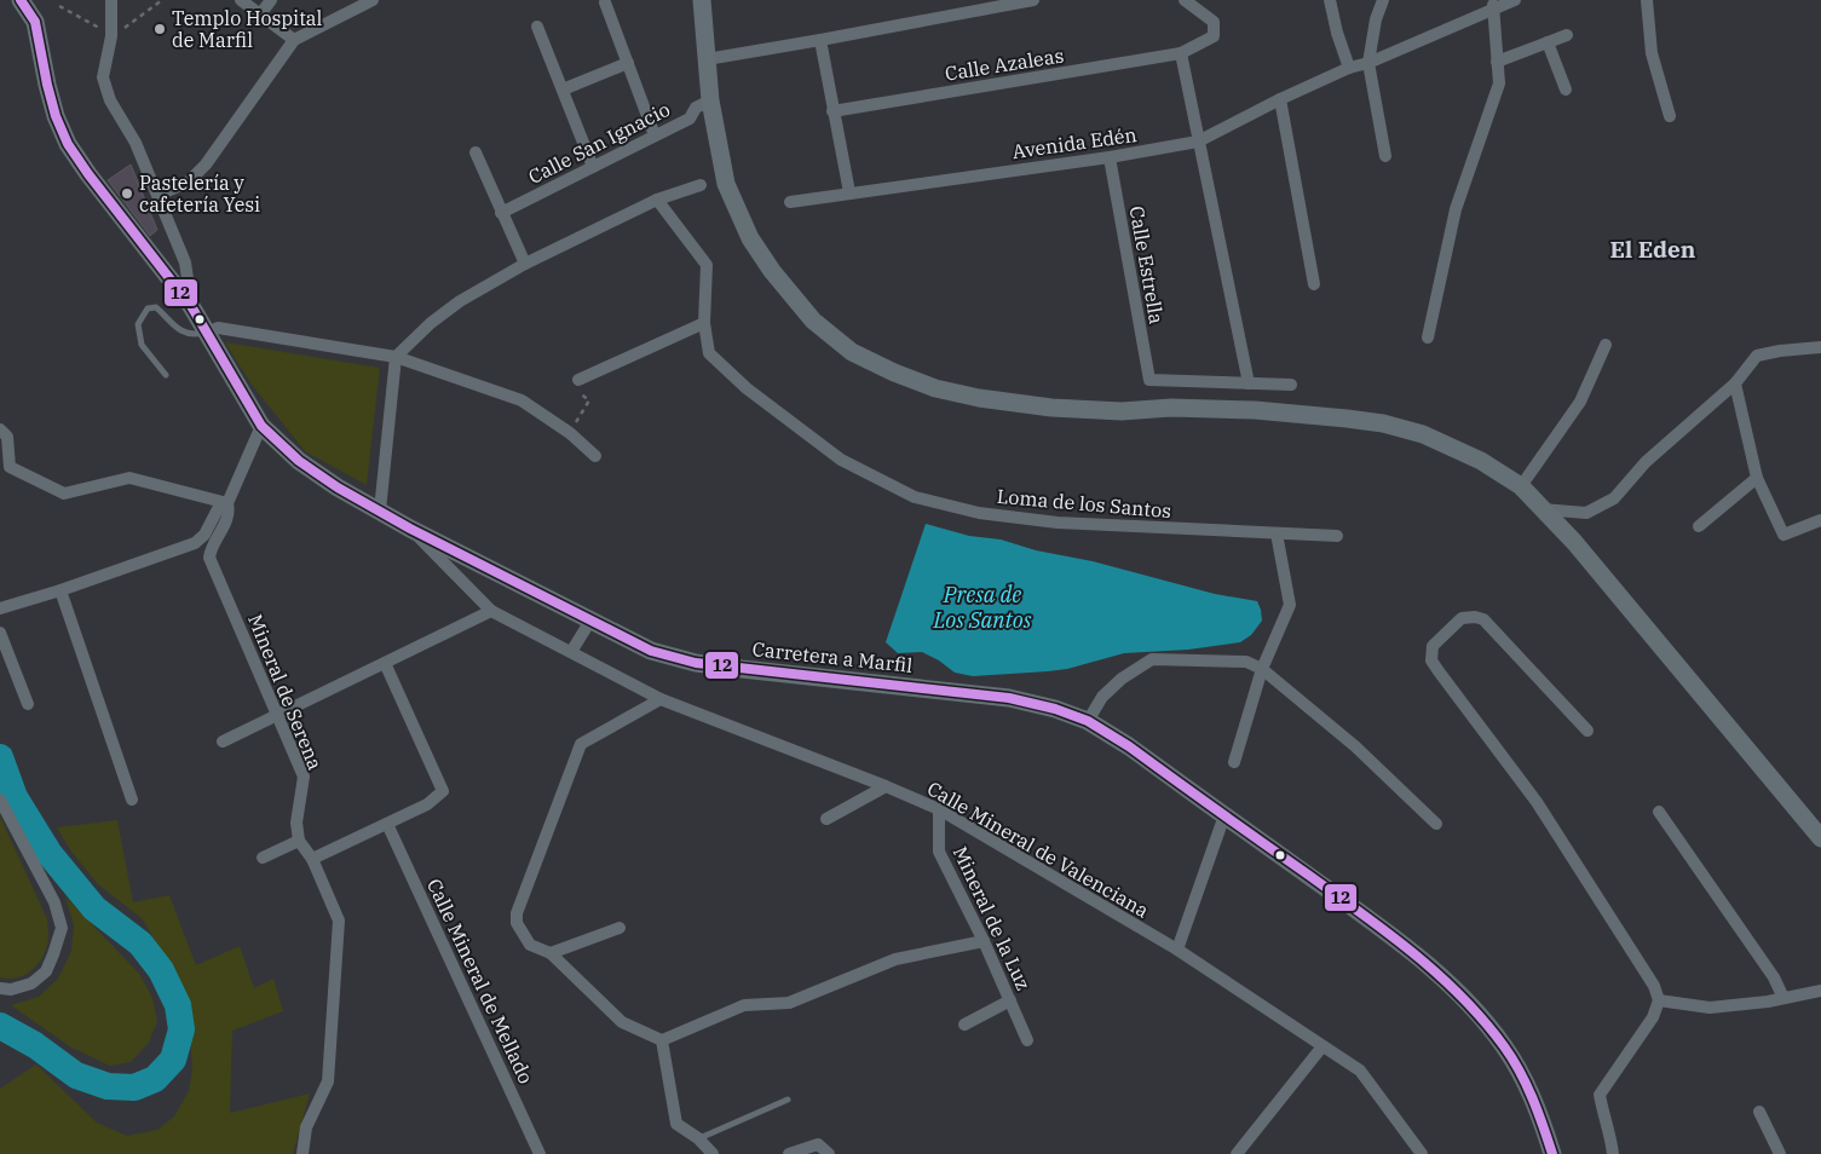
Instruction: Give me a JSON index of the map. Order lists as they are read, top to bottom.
{
  "streets": {
    "main road": ["Carretera a Marfil"],
    "street": [
      "Calle Azaleas",
      "Calle San Ignacio",
      "Avenida Edén",
      "Calle Estrella",
      "Loma de los Santos",
      "Mineral de Serena",
      "Calle Mineral de Valenciana",
      "Mineral de la Luz",
      "Calle Mineral de Mellado"
    ]
  },
  "crossings": [
    ["Avenida Edén", "Calle Estrella"],
    ["Carretera a Marfil", "Mineral de Serena"],
    ["Carretera a Marfil", "Calle Mineral de Valenciana"],
    ["Calle Mineral de Valenciana", "Mineral de la Luz"]
  ],
  "districts": ["El Eden"],
  "water": ["Presa de Los Santos"],
  "places": ["Templo Hospital de Marfil", "Pastelería y cafetería Yesi"],
  "lines": ["transit line 12"]
}
